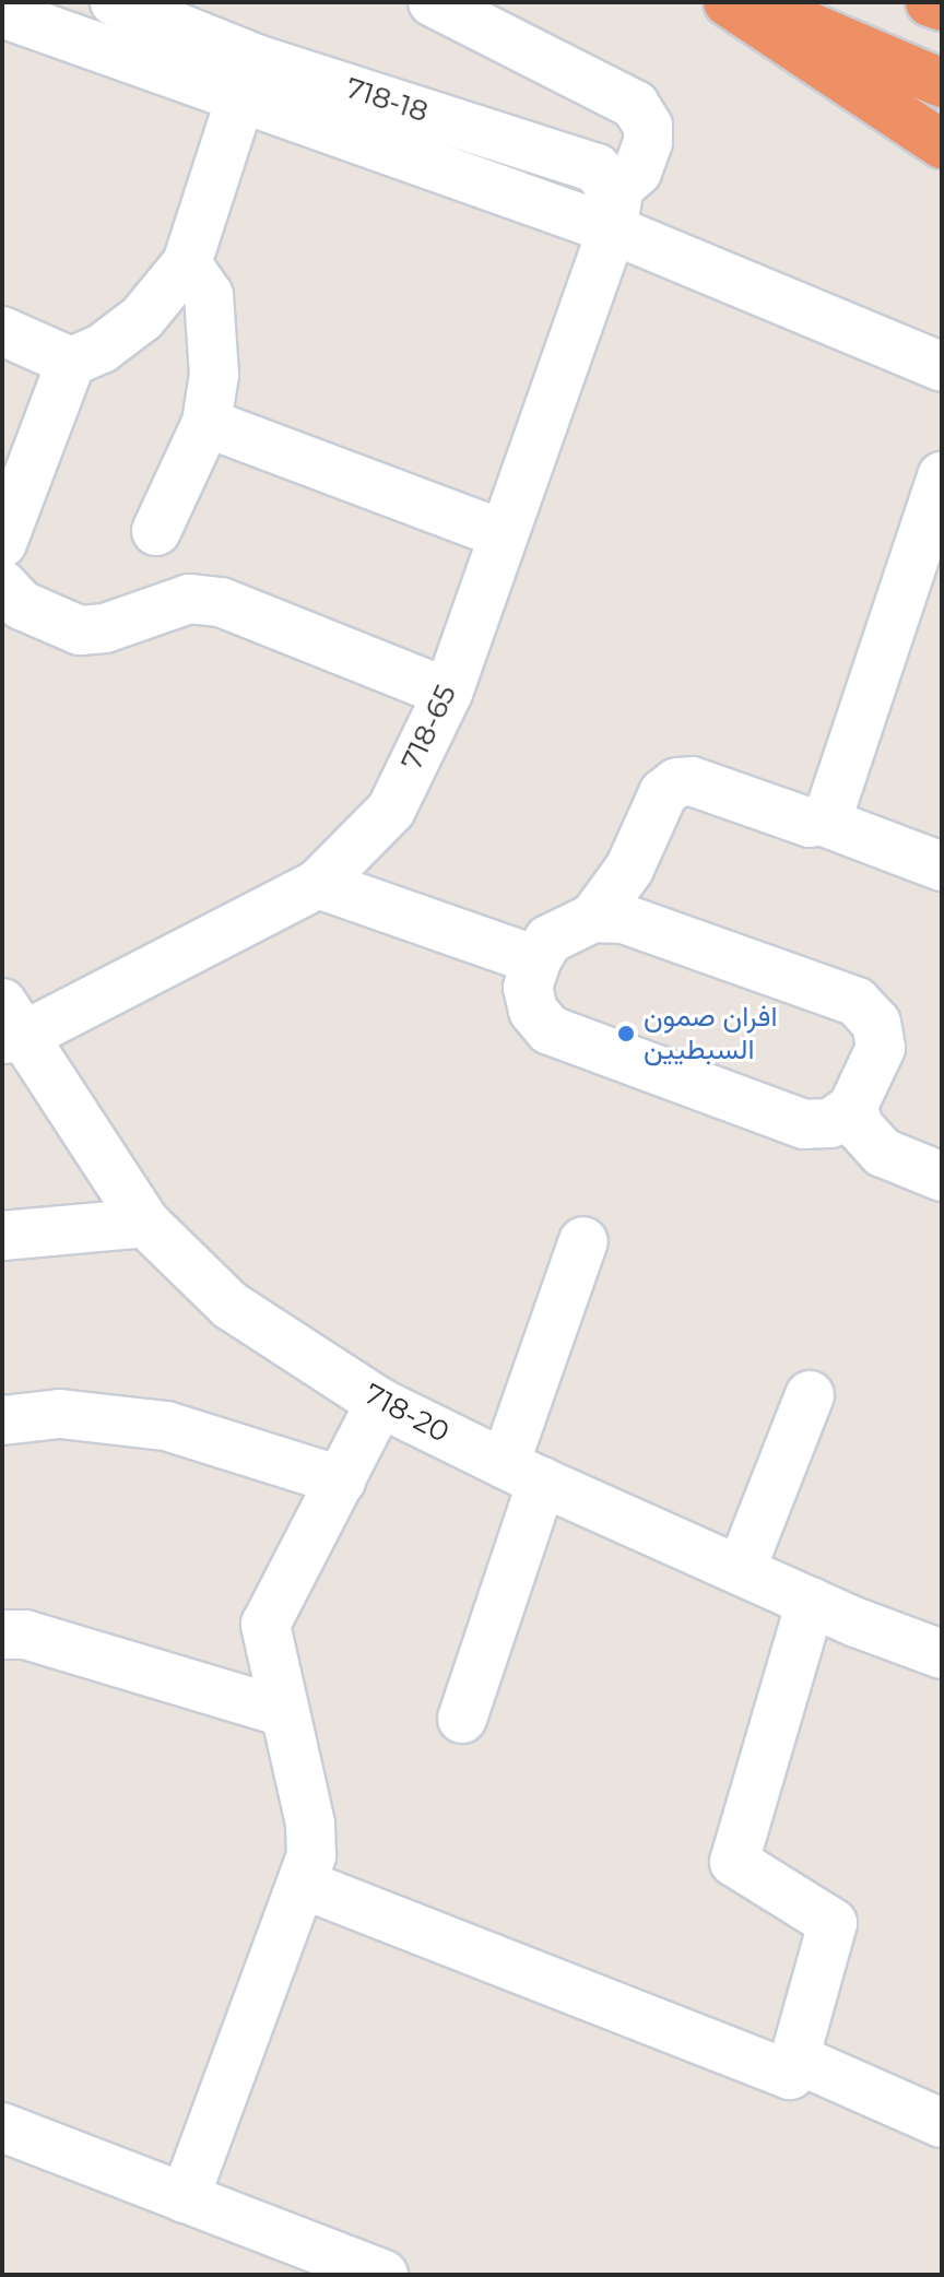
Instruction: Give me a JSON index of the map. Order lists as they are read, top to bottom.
{
  "streets": {
    "street": ["718-18", "718-65", "718-20"]
  },
  "crossings": [
    ["718-18", "718-65"],
    ["718-65", "718-20"]
  ],
  "places": ["افران صمون السبطيين"]
}
